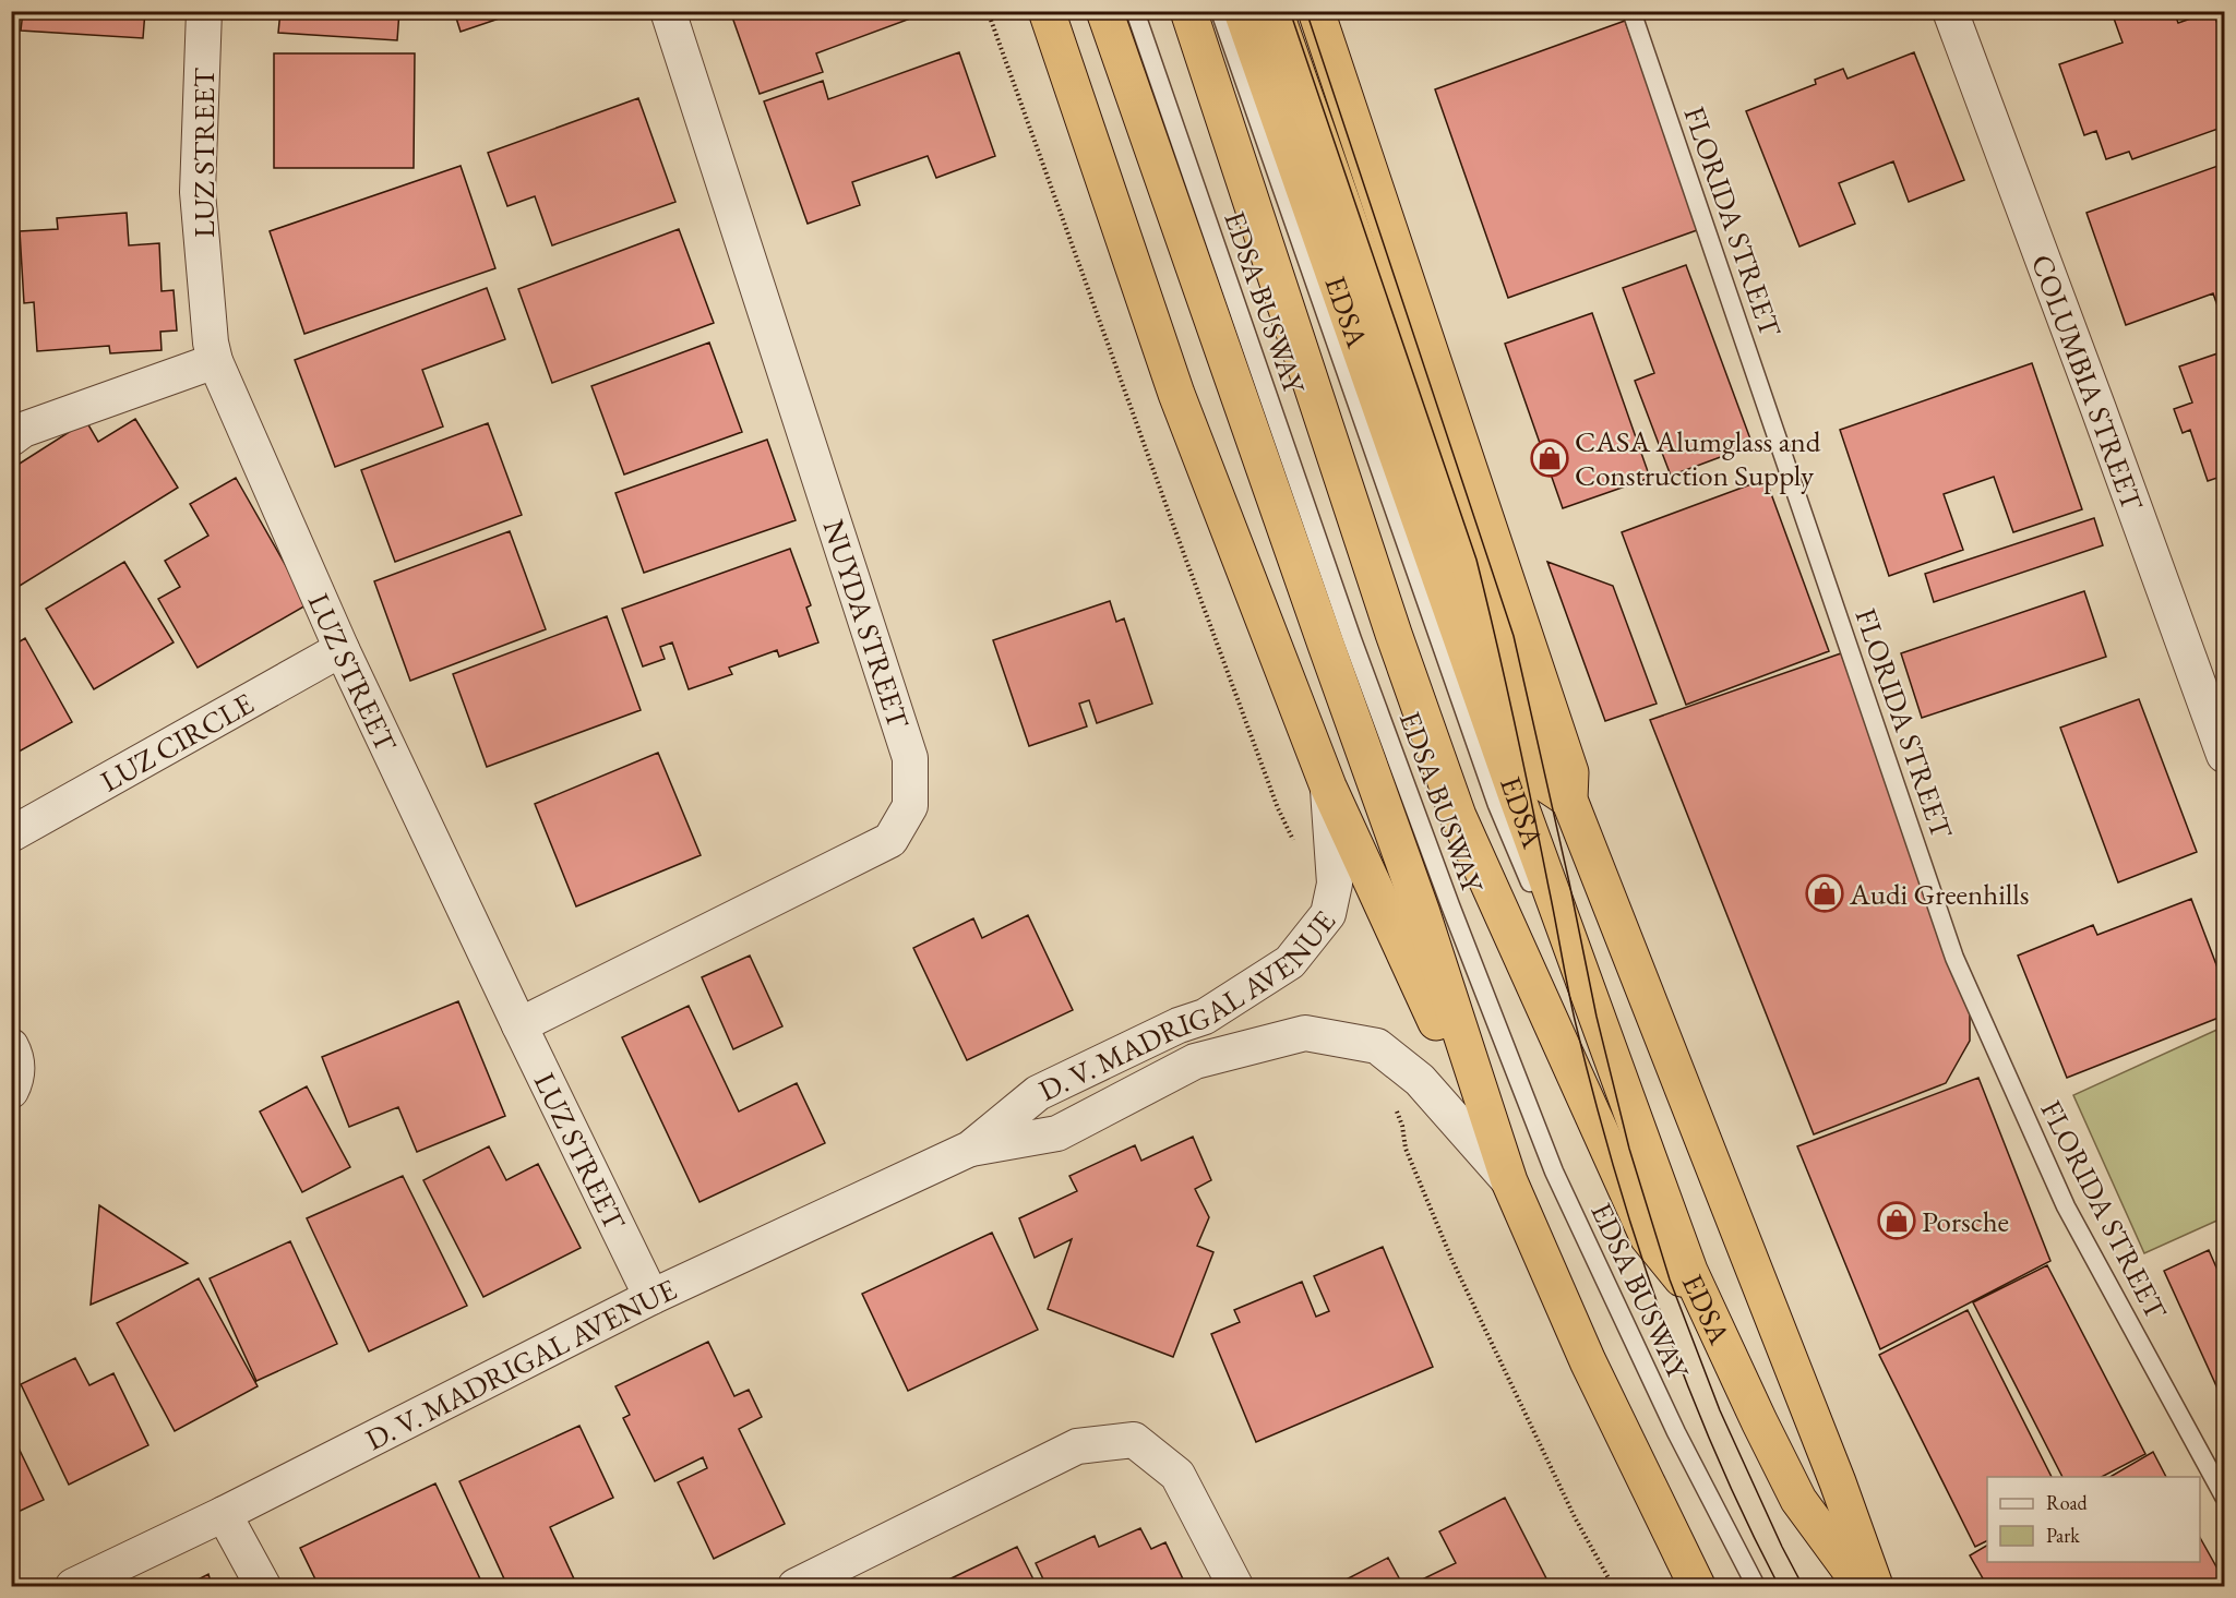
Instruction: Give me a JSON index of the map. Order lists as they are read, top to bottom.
{
  "streets": {
    "highway": ["EDSA"],
    "street": [
      "LUZ STREET",
      "COLUMBIA STREET",
      "NUYDA STREET",
      "LUZ CIRCLE",
      "D. V. MADRIGAL AVENUE"
    ],
    "lane": ["FLORIDA STREET", "EDSA BUSWAY"]
  },
  "crossings": [
    ["LUZ STREET", "NUYDA STREET"],
    ["LUZ STREET", "LUZ CIRCLE"],
    ["LUZ STREET", "D. V. MADRIGAL AVENUE"],
    ["EDSA BUSWAY", "EDSA"]
  ],
  "places": {
    "shop": ["CASA Alumglass and Construction Supply", "Audi Greenhills", "Porsche"]
  },
  "legend": ["Road", "Park"]
}
